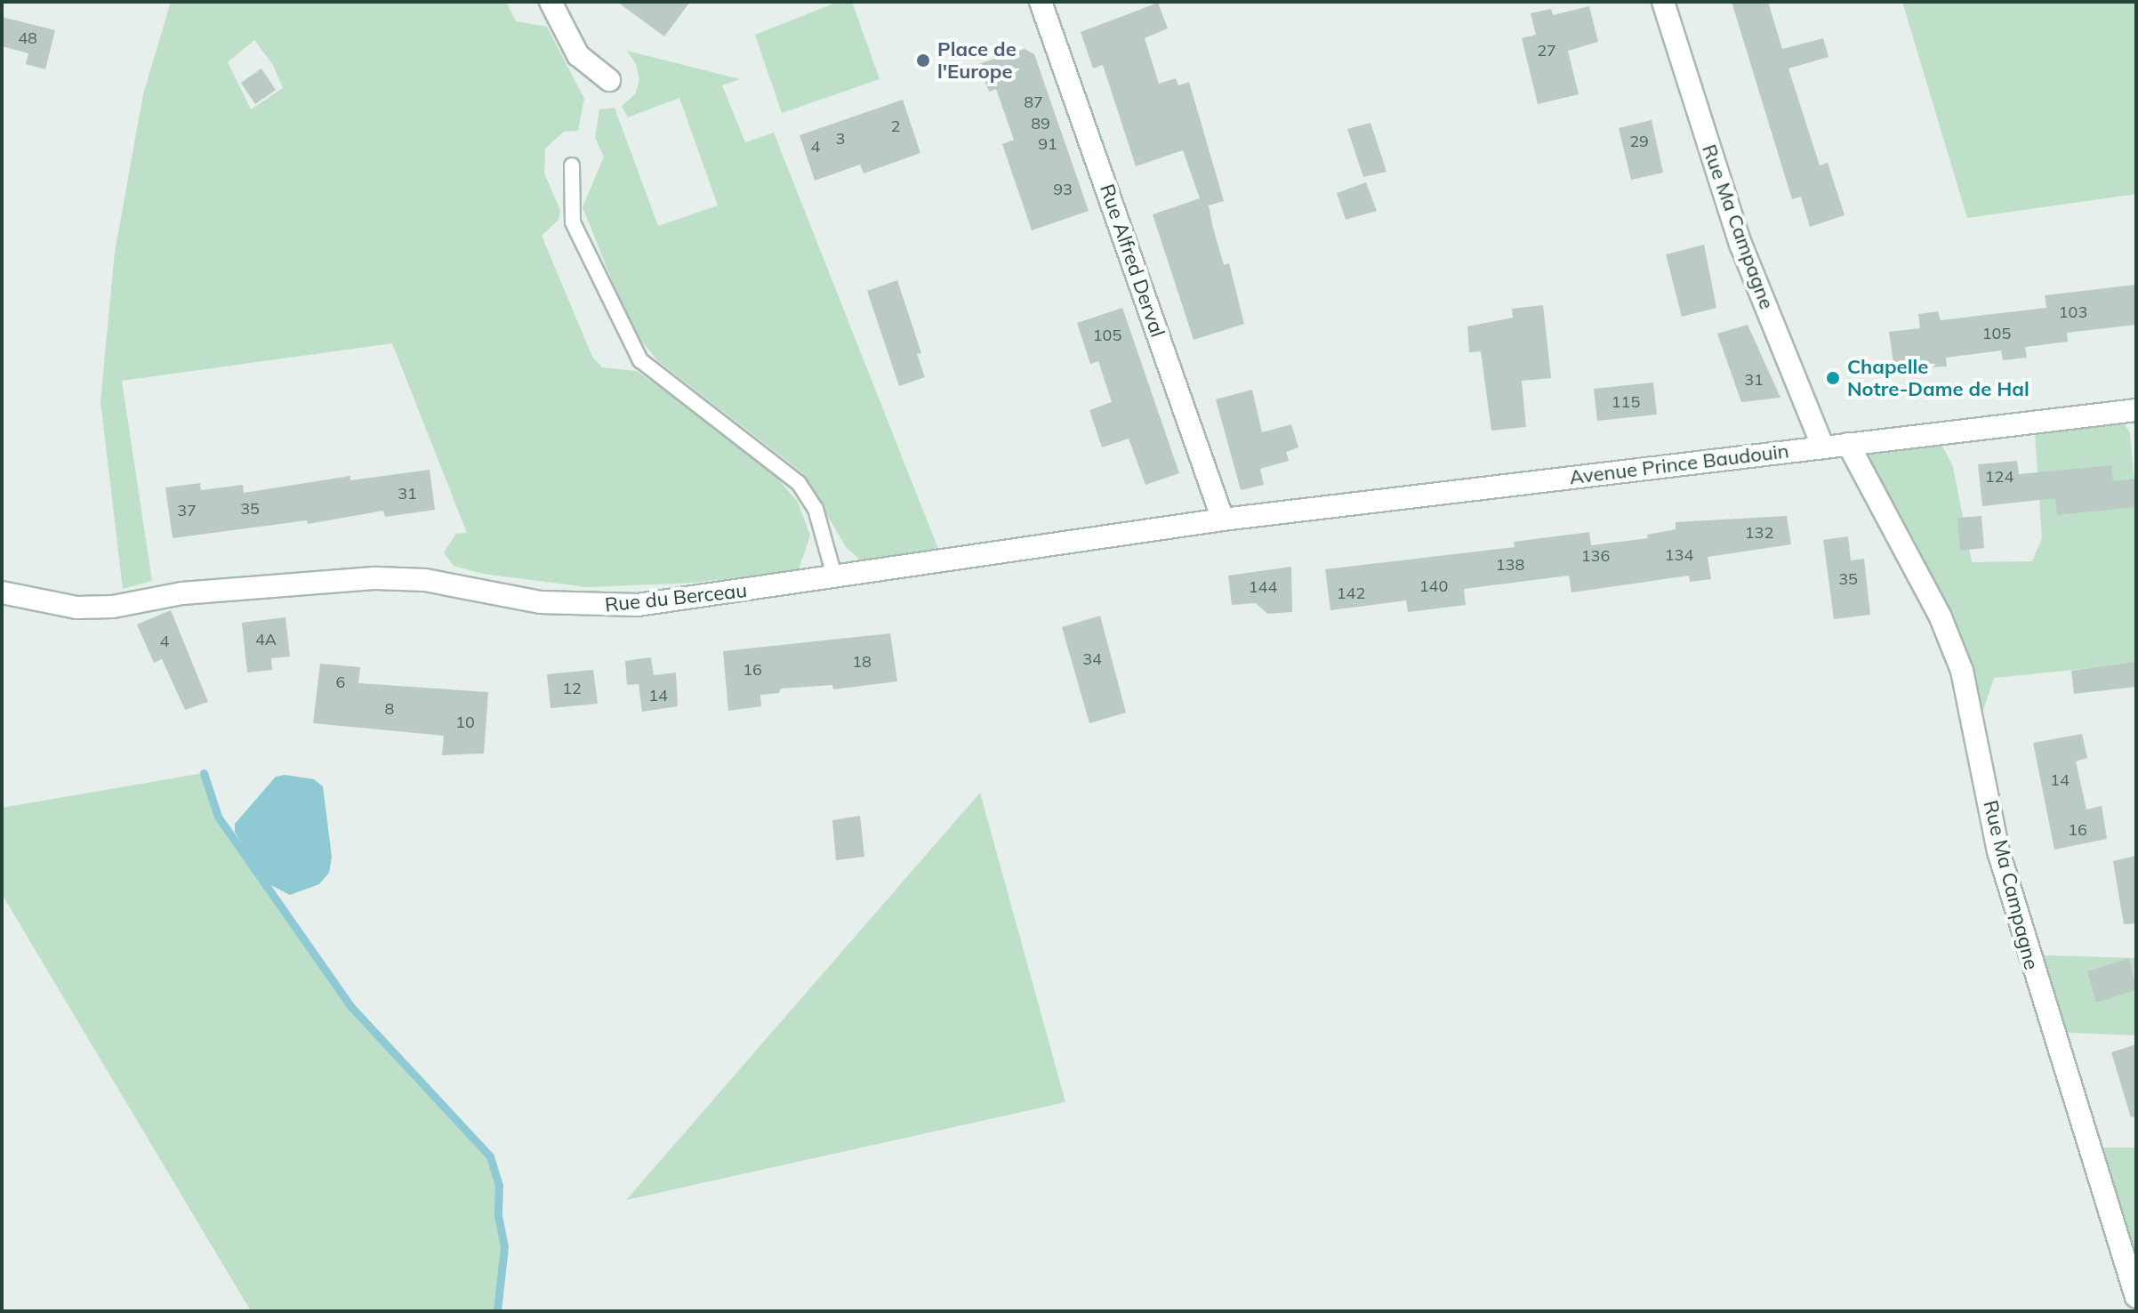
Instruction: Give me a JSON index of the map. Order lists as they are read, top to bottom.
{
  "streets": {
    "street": [
      "Rue Ma Campagne",
      "Rue Alfred Derval",
      "Avenue Prince Baudouin",
      "Rue du Berceau"
    ]
  },
  "crossings": [
    ["Rue Ma Campagne", "Avenue Prince Baudouin"],
    ["Rue Alfred Derval", "Avenue Prince Baudouin"],
    ["Rue Alfred Derval", "Rue du Berceau"],
    ["Avenue Prince Baudouin", "Rue du Berceau"]
  ],
  "places": ["Place de l'Europe", "Chapelle Notre-Dame de Hal"],
  "house_numbers": [
    "48",
    "27",
    "87",
    "89",
    "2",
    "3",
    "29",
    "91",
    "4",
    "93",
    "103",
    "105",
    "105",
    "31",
    "115",
    "124",
    "31",
    "35",
    "37",
    "132",
    "134",
    "136",
    "138",
    "35",
    "140",
    "144",
    "142",
    "4A",
    "4",
    "34",
    "18",
    "16",
    "6",
    "12",
    "14",
    "8",
    "10",
    "14",
    "16"
  ]
}
